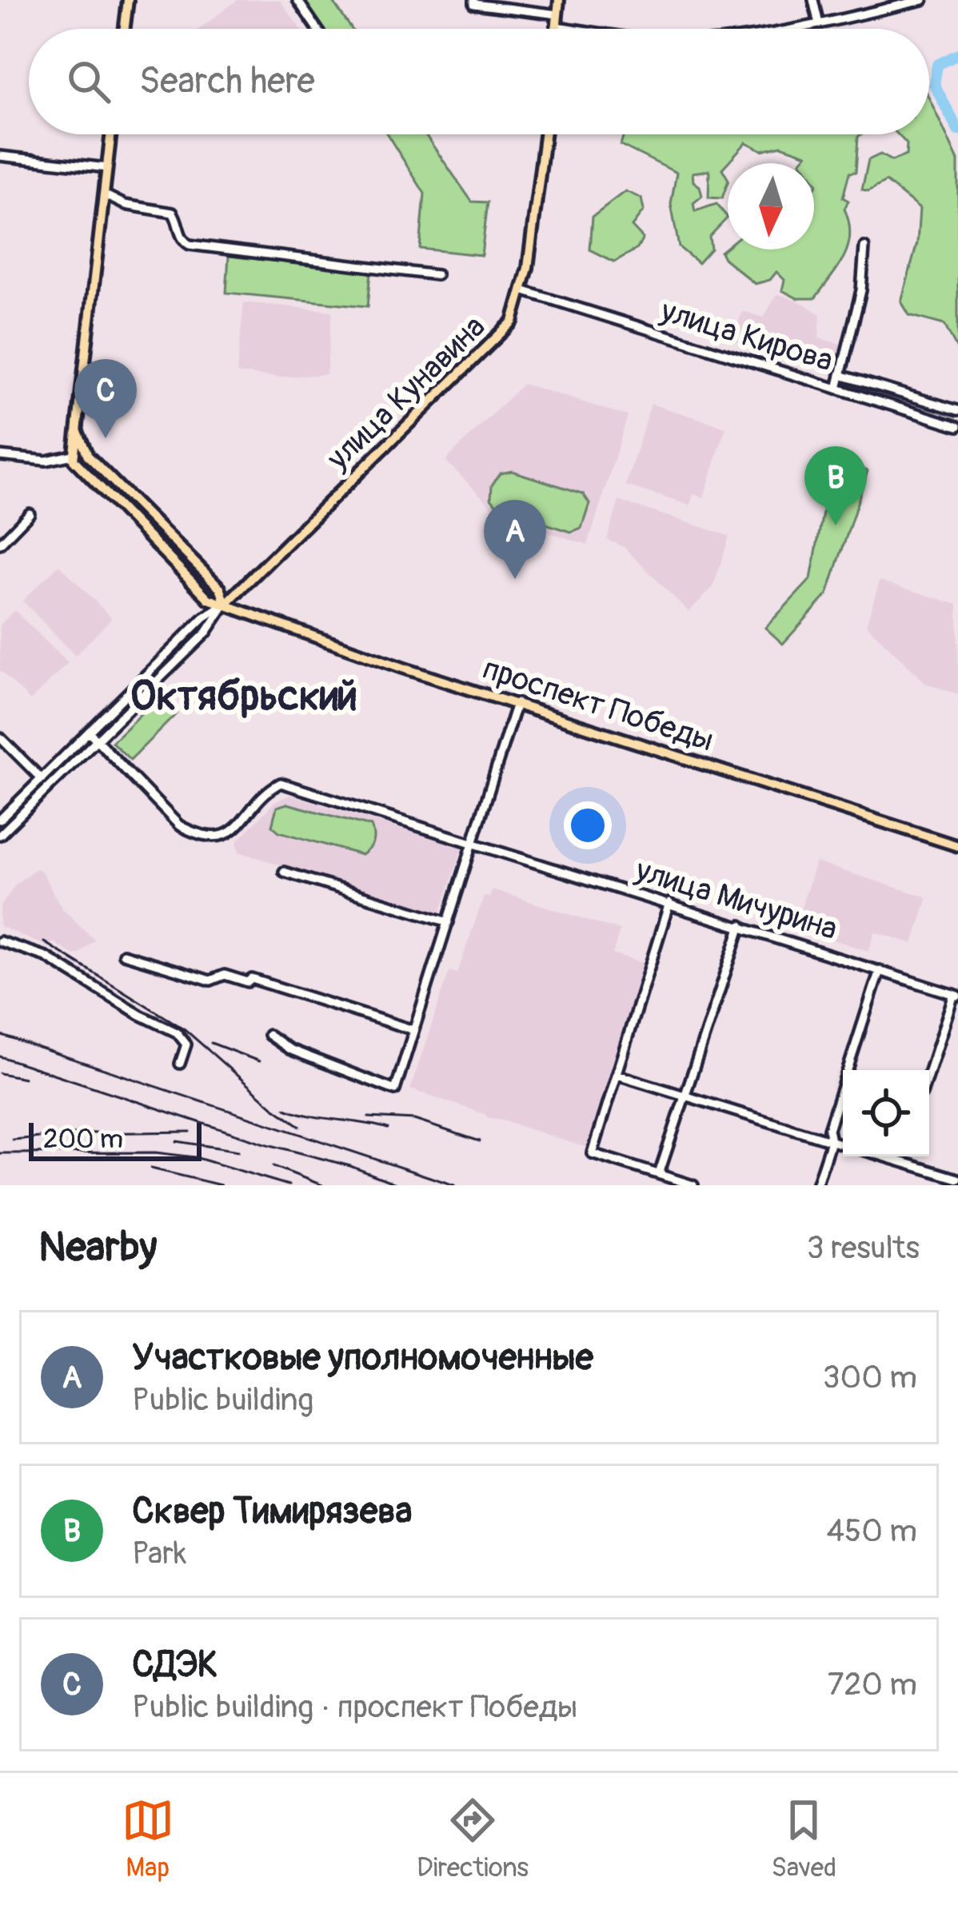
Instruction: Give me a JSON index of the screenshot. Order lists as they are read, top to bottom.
{
  "streets": {
    "main road": ["улица Кунавина", "проспект Победы"],
    "street": ["улица Кирова", "улица Мичурина"]
  },
  "crossings": [
    ["улица Кирова", "улица Кунавина"],
    ["улица Кунавина", "проспект Победы"],
    ["улица Кунавина", "улица Мичурина"]
  ],
  "districts": ["Октябрьский"],
  "scale_bar": "200 m",
  "north": "bottom",
  "page": {
    "search": "Search here",
    "pins": ["C", "B", "A"],
    "scale": "200 m",
    "heading": ["Nearby", "3 results"],
    "list": [
      {
        "mark": "A",
        "name": "Участковые уполномоченные",
        "note": "Public building",
        "value": "300 m"
      },
      {
        "mark": "B",
        "name": "Сквер Тимирязева",
        "note": "Park",
        "value": "450 m"
      },
      {
        "mark": "C",
        "name": "СДЭК",
        "note": "Public building · проспект Победы",
        "value": "720 m"
      }
    ],
    "nav": ["Map", "Directions", "Saved"]
  }
}
